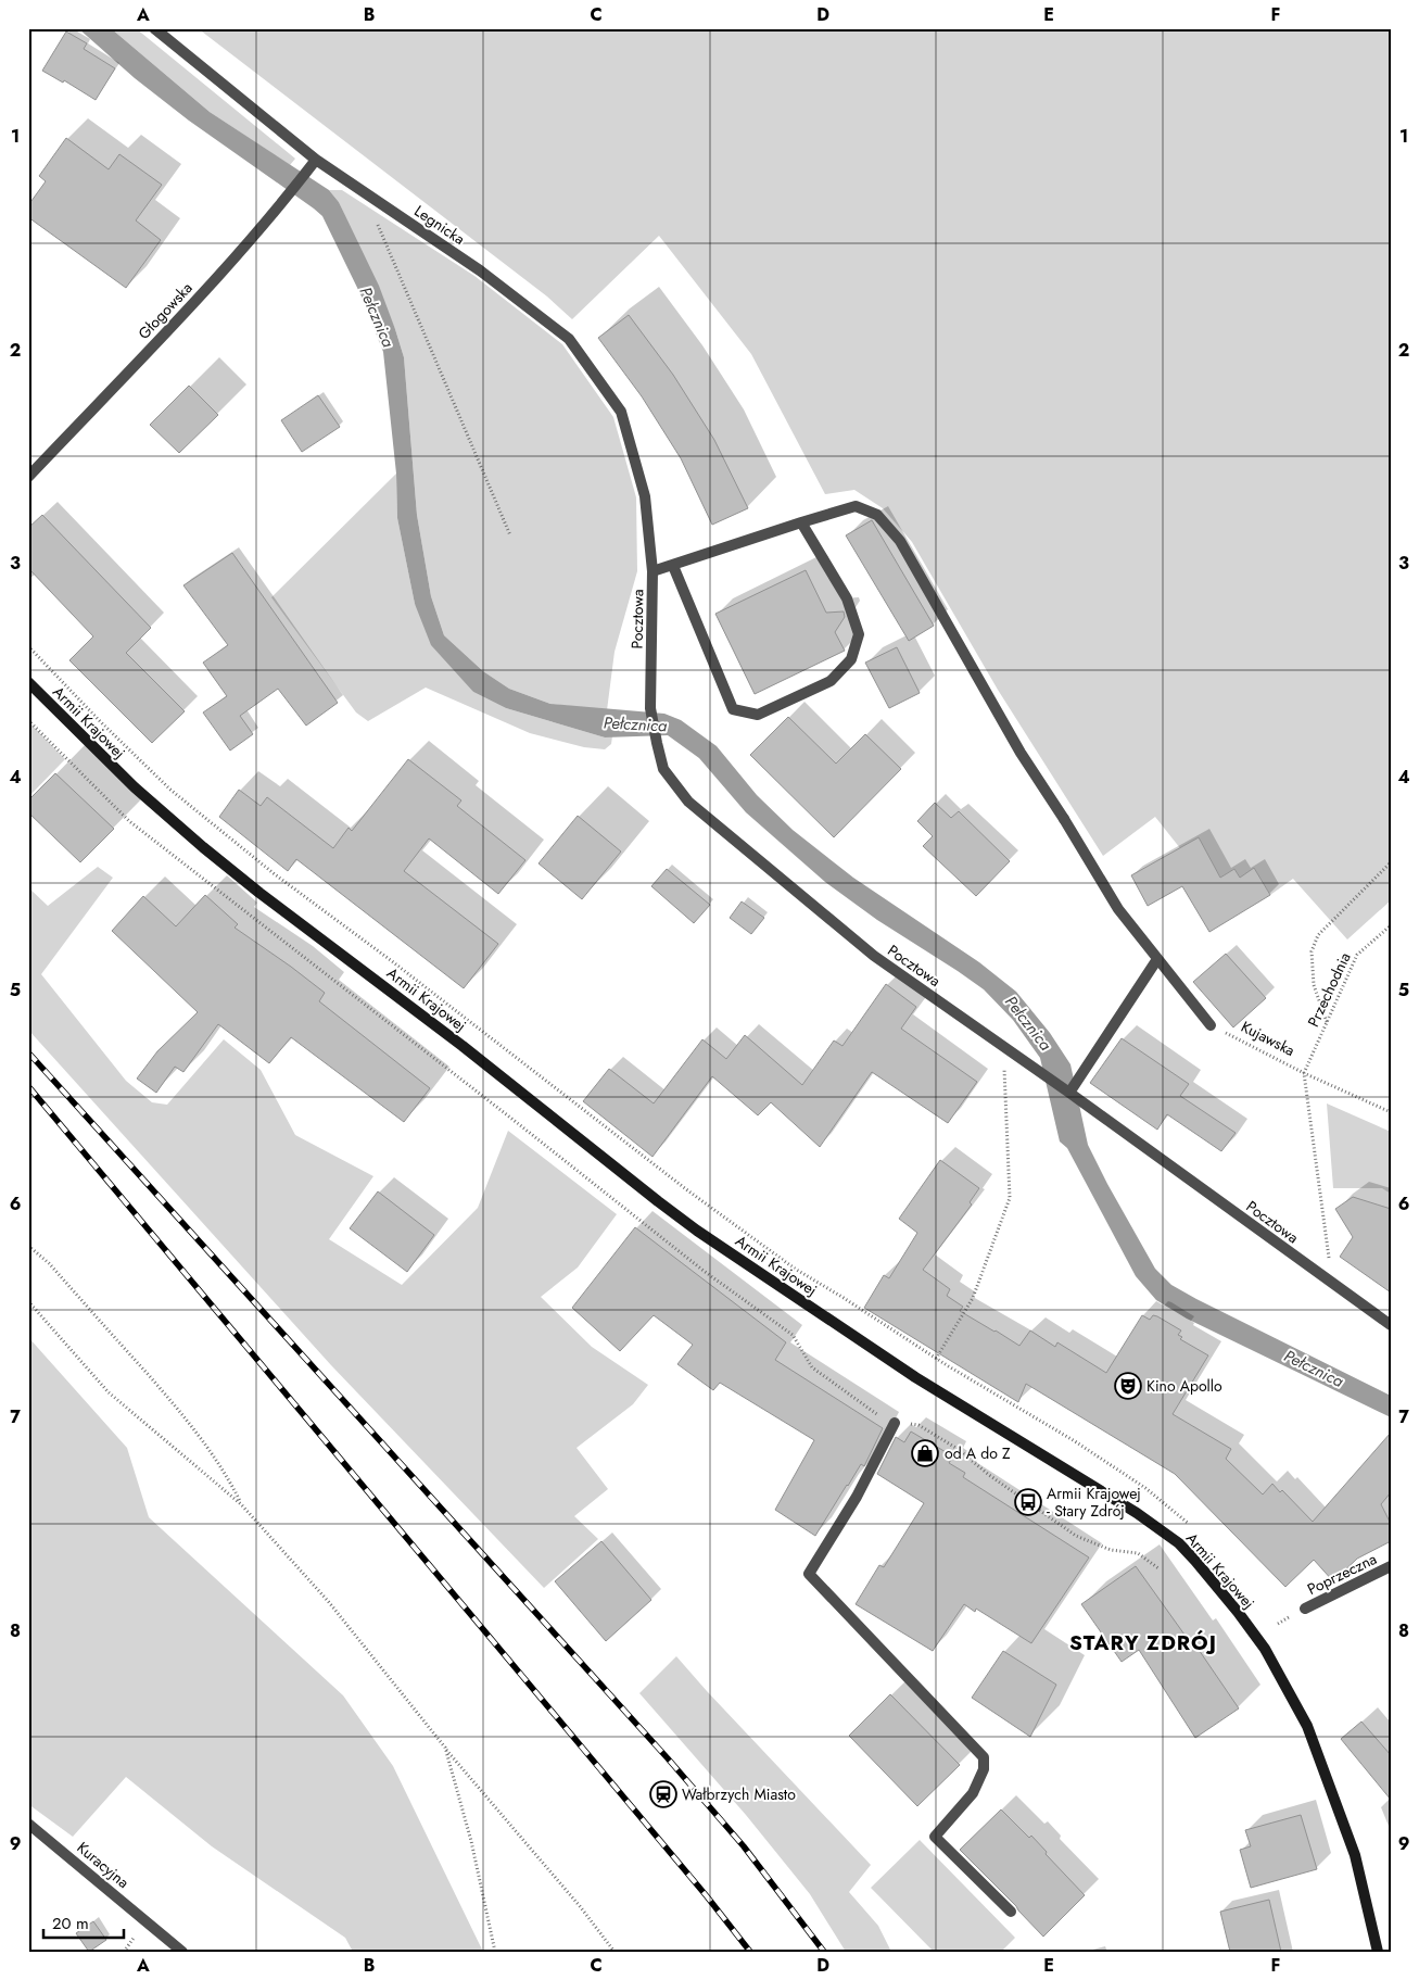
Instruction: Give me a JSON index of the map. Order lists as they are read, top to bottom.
{
  "streets": {
    "main road": ["Armii Krajowej"],
    "street": [
      "Legnicka",
      "Głogowska",
      "Pocztowa",
      "Poprzeczna",
      "Kuracyjna"
    ],
    "path": ["Przechodnia", "Kujawska"]
  },
  "crossings": [
    ["Legnicka", "Głogowska"],
    ["Legnicka", "Pocztowa"],
    ["Przechodnia", "Kujawska"]
  ],
  "districts": ["STARY ZDRÓJ"],
  "water": ["Pełcznica"],
  "places": {
    "theatre": ["Kino Apollo"],
    "shop": ["od A do Z"],
    "bus stop": ["Armii Krajowej - Stary Zdrój"],
    "station": ["Wałbrzych Miasto"]
  },
  "scale_bar": "20 m",
  "grid": {
    "columns": [
      "A",
      "B",
      "C",
      "D",
      "E",
      "F"
    ],
    "rows": [
      "1",
      "2",
      "3",
      "4",
      "5",
      "6",
      "7",
      "8",
      "9"
    ]
  }
}
